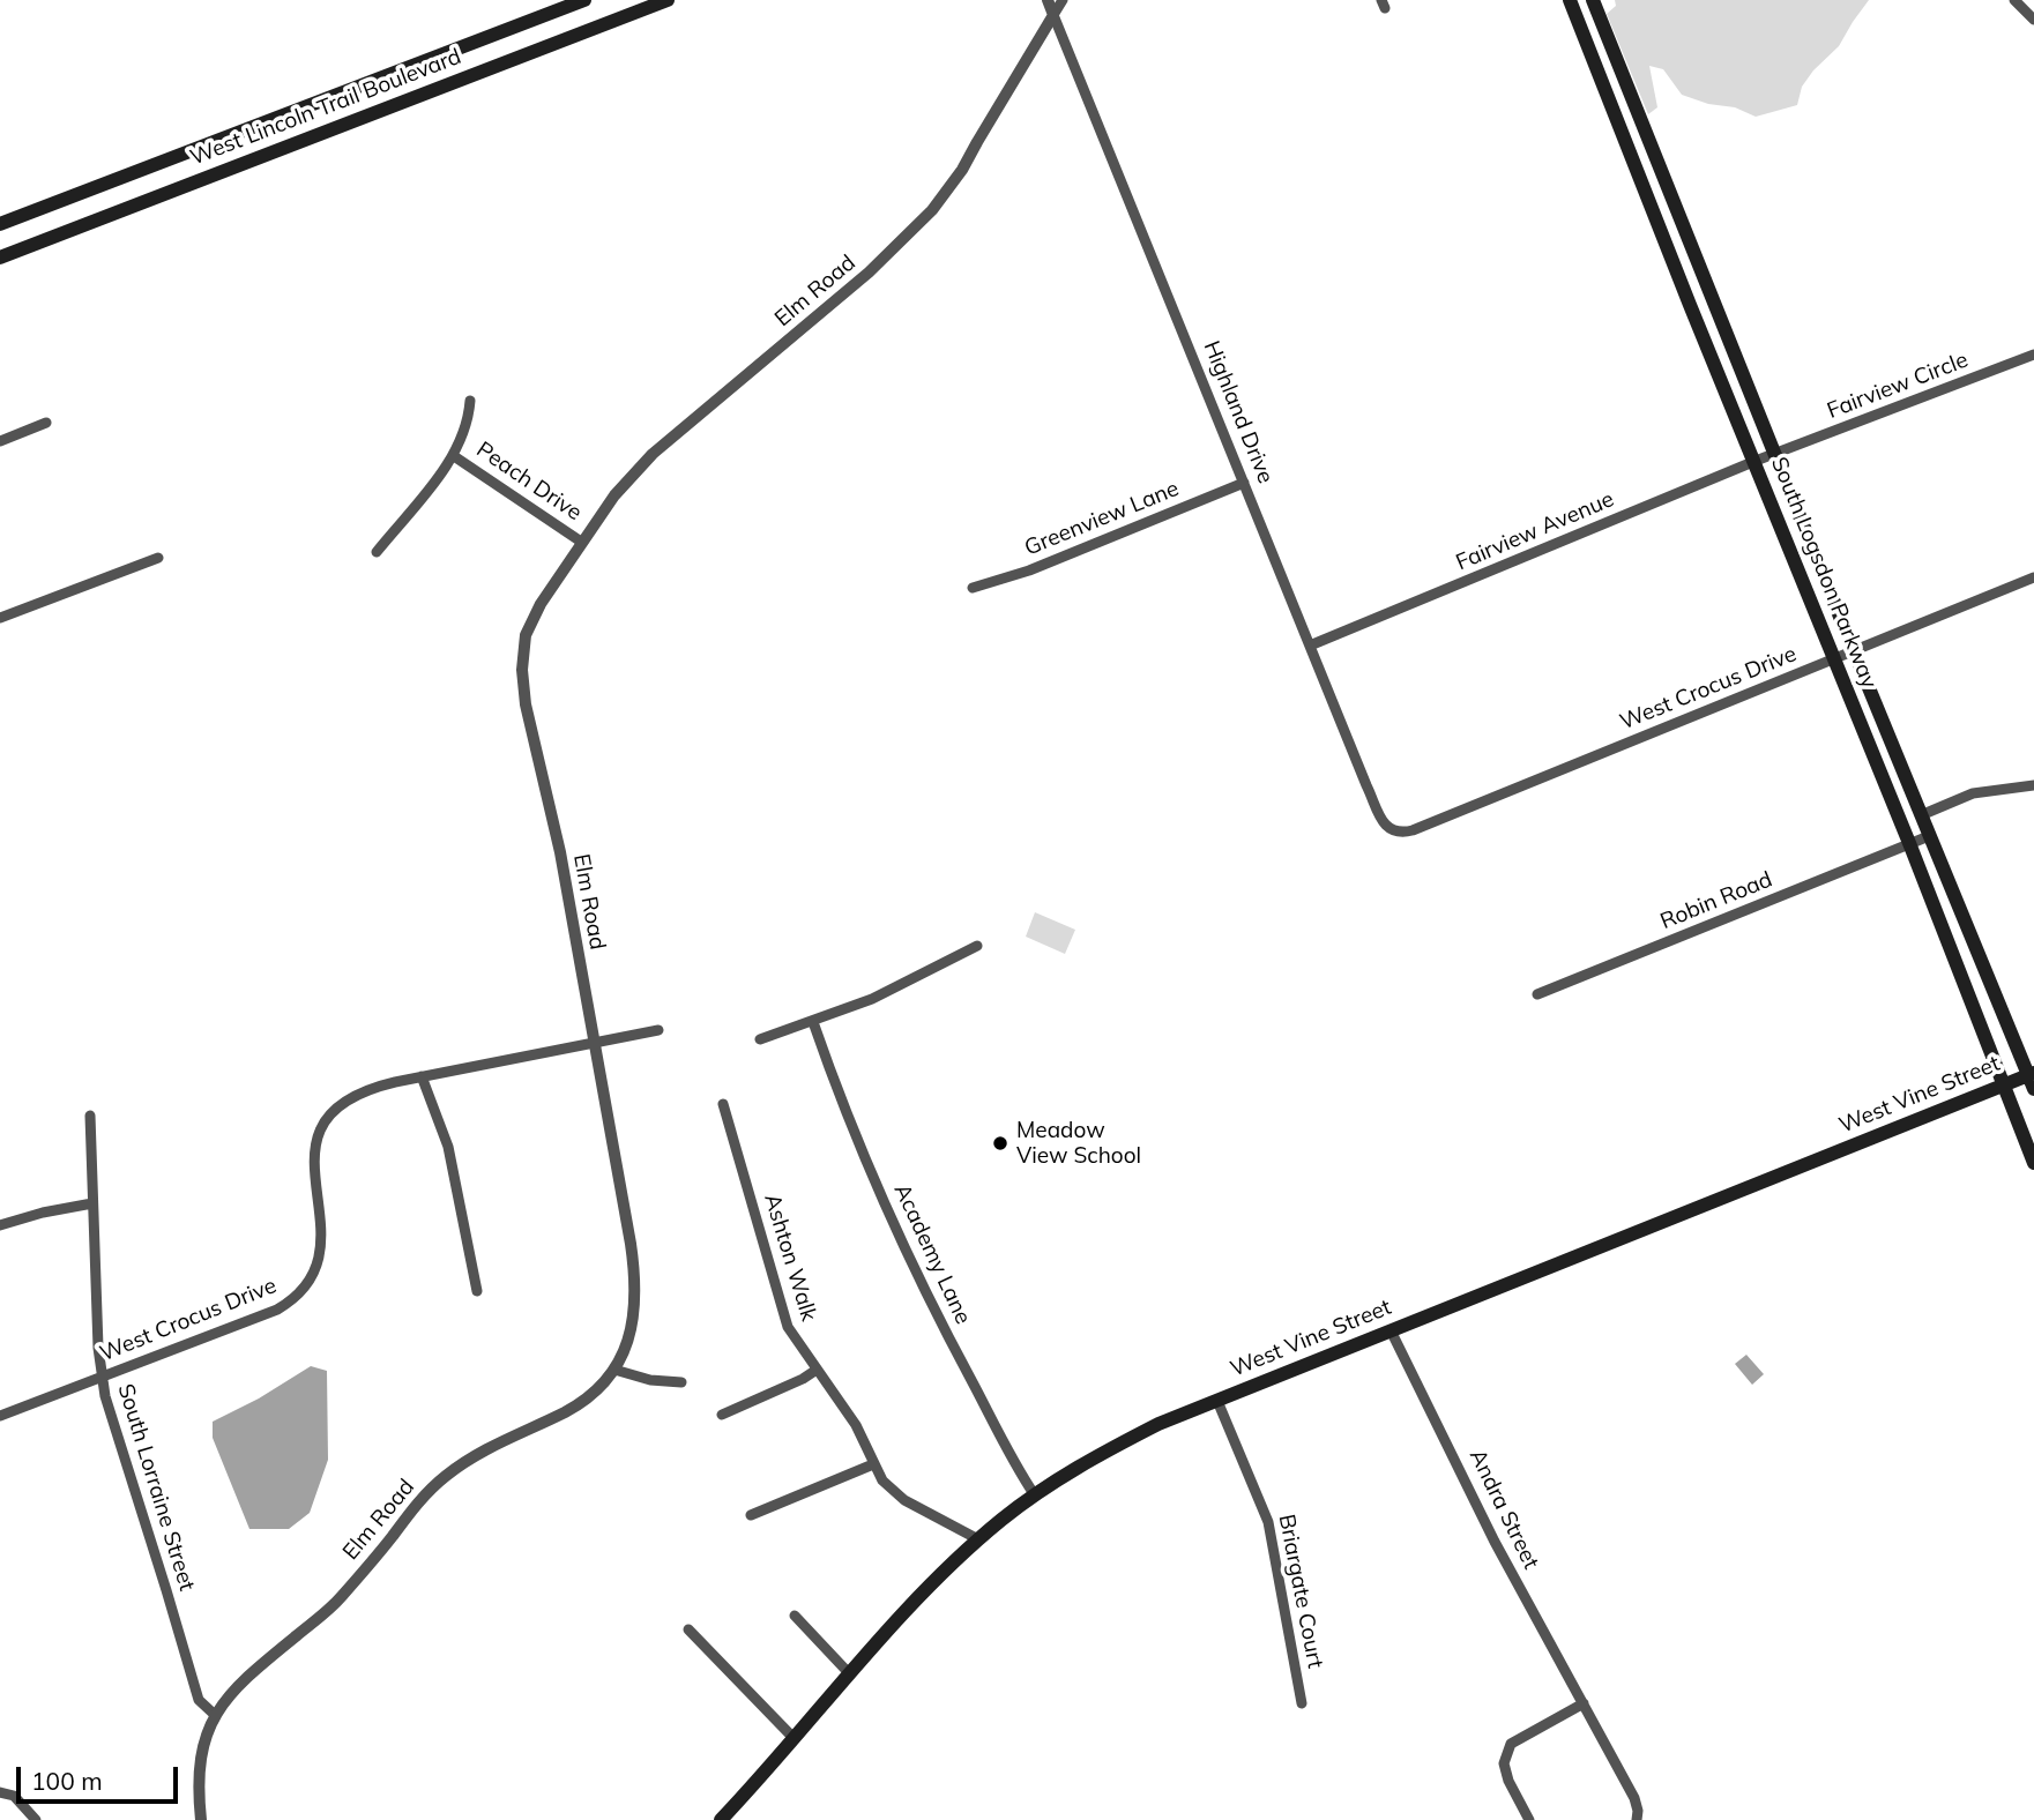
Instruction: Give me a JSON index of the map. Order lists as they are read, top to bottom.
{
  "streets": {
    "main road": ["West Lincoln Trail Boulevard", "South Logsdon Parkway", "West Vine Street"],
    "street": [
      "Elm Road",
      "Fairview Circle",
      "Highland Drive",
      "Peach Drive",
      "Greenview Lane",
      "Fairview Avenue",
      "West Crocus Drive",
      "Robin Road",
      "Academy Lane",
      "Ashton Walk",
      "South Lorraine Street",
      "Andra Street",
      "Briargate Court"
    ]
  },
  "crossings": [
    ["Elm Road", "Highland Drive"],
    ["Elm Road", "Peach Drive"],
    ["Elm Road", "West Crocus Drive"],
    ["Elm Road", "South Lorraine Street"],
    ["Fairview Circle", "Fairview Avenue"],
    ["Fairview Circle", "South Logsdon Parkway"],
    ["Highland Drive", "Greenview Lane"],
    ["Highland Drive", "Fairview Avenue"],
    ["Highland Drive", "West Crocus Drive"],
    ["Fairview Avenue", "South Logsdon Parkway"],
    ["South Logsdon Parkway", "West Crocus Drive"],
    ["South Logsdon Parkway", "Robin Road"],
    ["South Logsdon Parkway", "West Vine Street"],
    ["West Crocus Drive", "South Lorraine Street"],
    ["West Vine Street", "Academy Lane"],
    ["West Vine Street", "Ashton Walk"],
    ["West Vine Street", "Andra Street"],
    ["West Vine Street", "Briargate Court"]
  ],
  "places": ["Meadow View School"],
  "scale_bar": "100 m"
}
